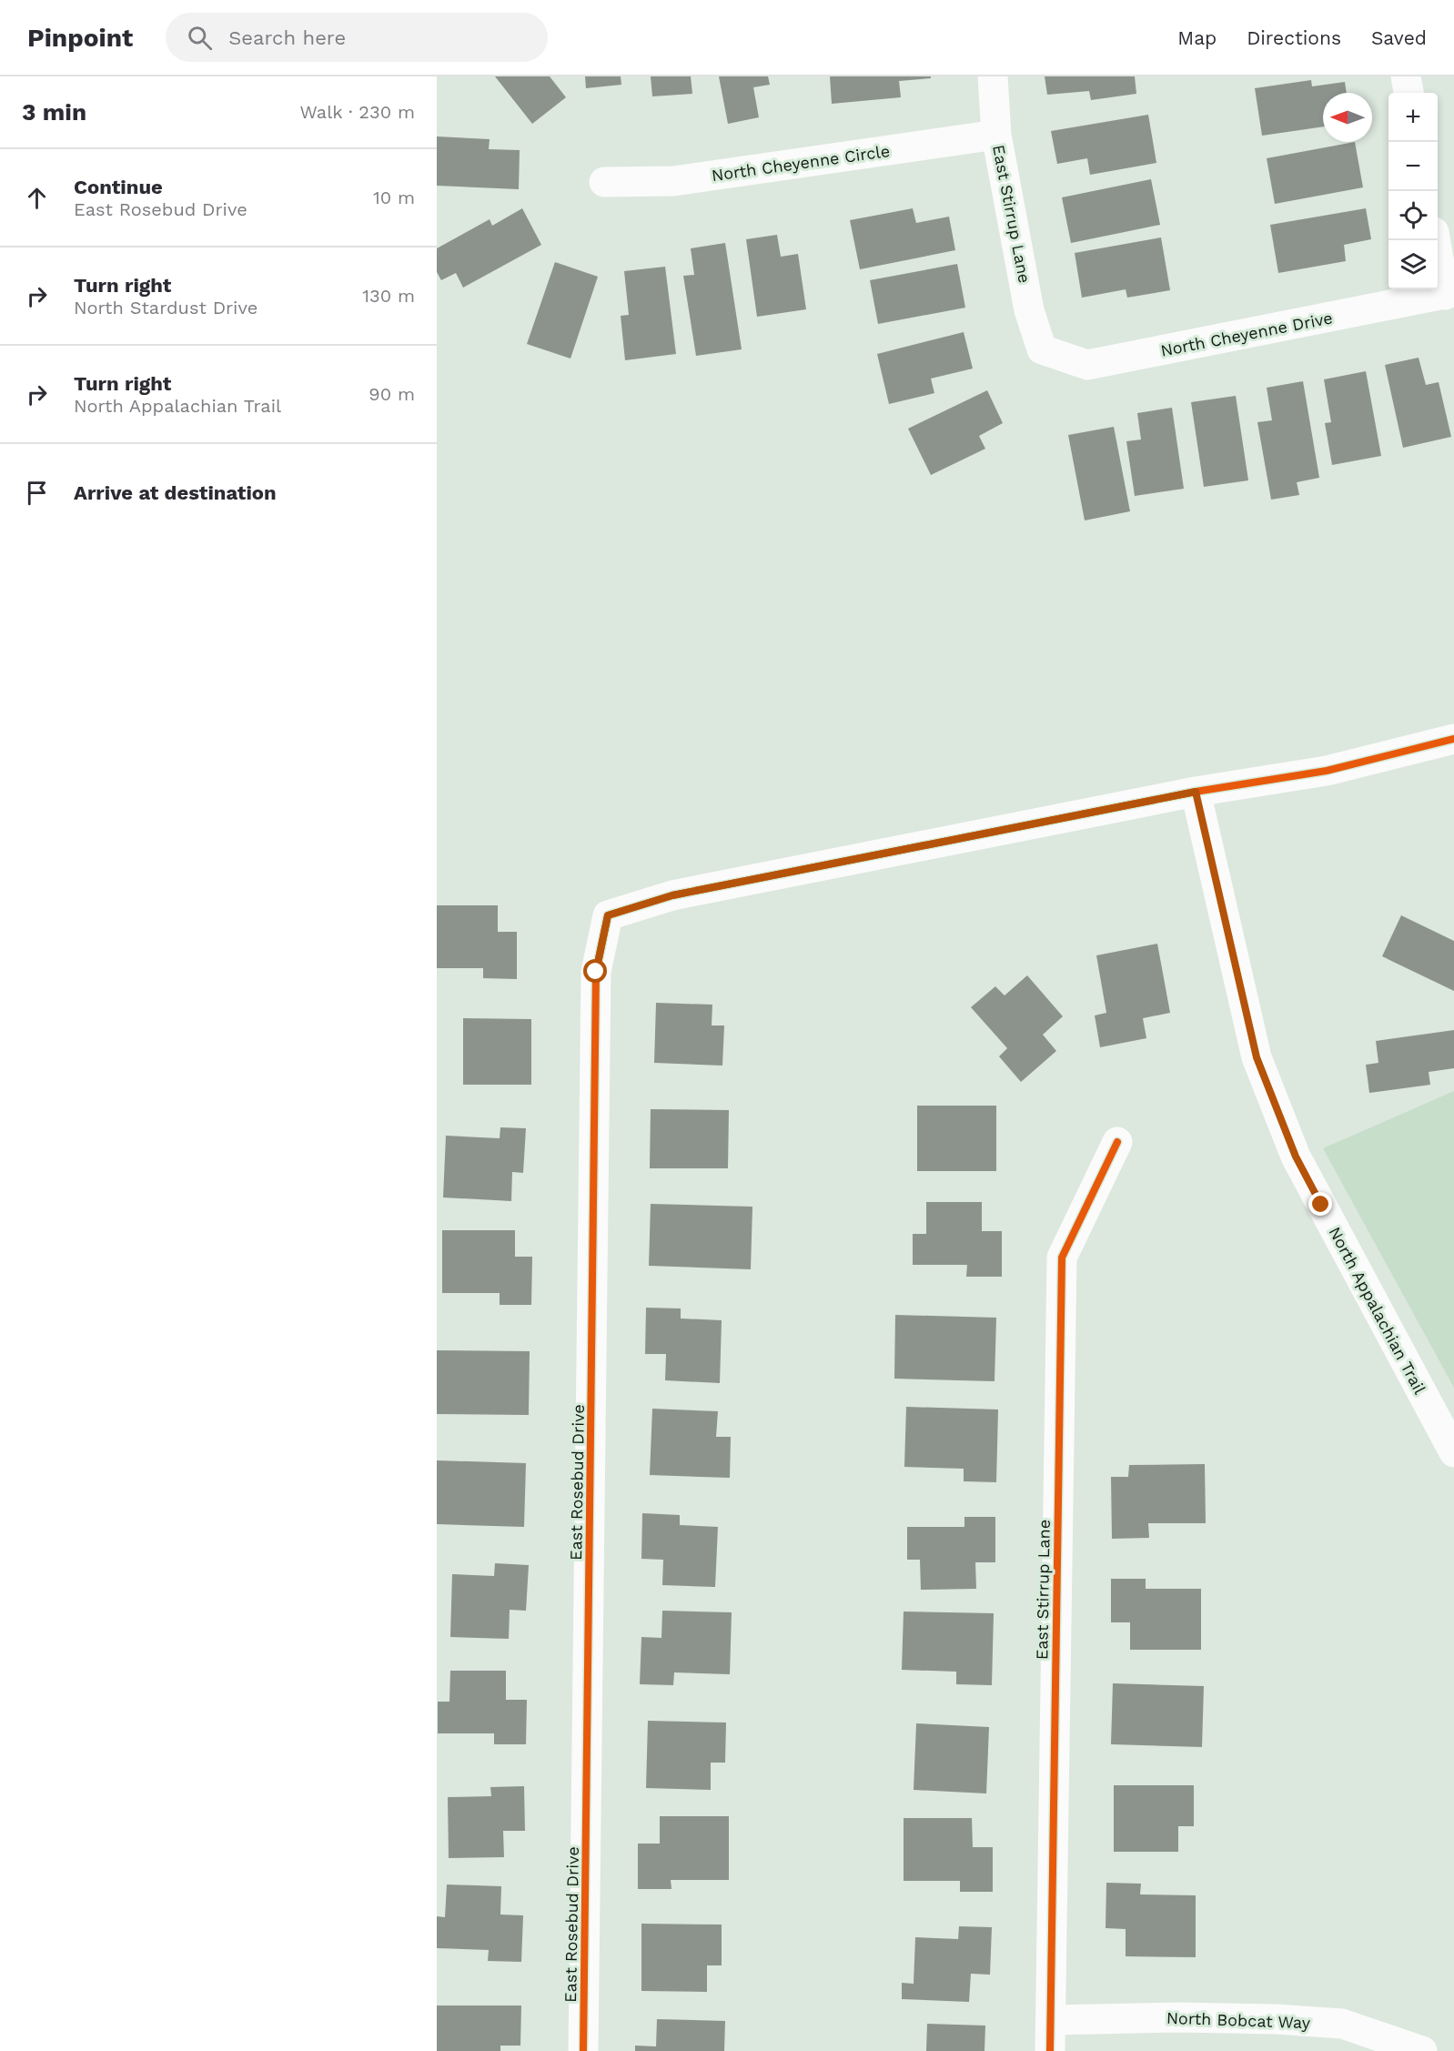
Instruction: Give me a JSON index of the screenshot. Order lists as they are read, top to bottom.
{
  "streets": {
    "street": [
      "North Cheyenne Circle",
      "East Stirrup Lane",
      "North Cheyenne Drive",
      "North Appalachian Trail",
      "East Rosebud Drive",
      "North Bobcat Way"
    ]
  },
  "crossings": [
    ["North Cheyenne Circle", "East Stirrup Lane"],
    ["East Stirrup Lane", "North Cheyenne Drive"],
    ["East Stirrup Lane", "North Bobcat Way"],
    ["North Appalachian Trail", "East Rosebud Drive"]
  ],
  "north": "left",
  "page": {
    "header": "Pinpoint",
    "search": "Search here",
    "nav": ["Map", "Directions", "Saved"],
    "heading": ["3 min", "Walk · 230 m"],
    "map_buttons": ["+", "−"],
    "list": [
      ["Continue", "East Rosebud Drive", "10 m"],
      ["Turn right", "North Stardust Drive", "130 m"],
      ["Turn right", "North Appalachian Trail", "90 m"],
      "Arrive at destination"
    ]
  }
}
